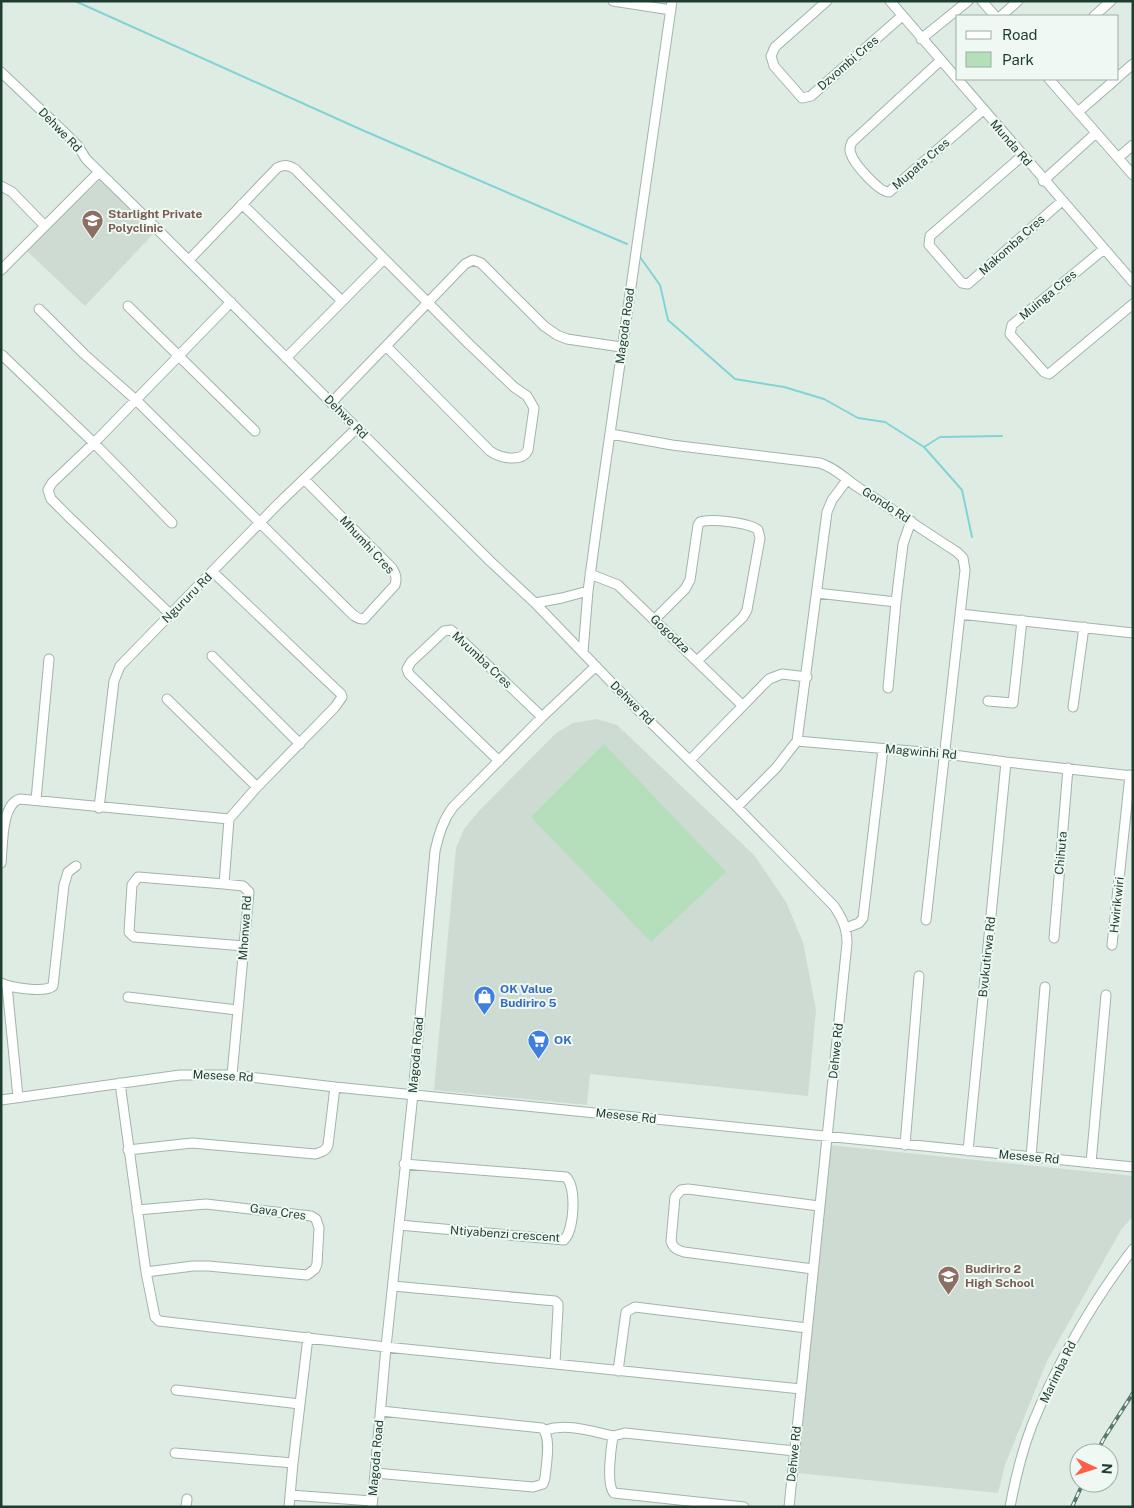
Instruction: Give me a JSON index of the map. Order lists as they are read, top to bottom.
{
  "streets": {
    "street": [
      "Dzvombi Cres",
      "Dehwe Rd",
      "Munda Rd",
      "Mupata Cres",
      "Makomba Cres",
      "Muinga Cres",
      "Magoda Road",
      "Gondo Rd",
      "Mhumhi Cres",
      "Ngururu Rd",
      "Gogodza",
      "Mvumba Cres",
      "Magwinhi Rd",
      "Chihuta",
      "Hwirikwiri",
      "Mhonwa Rd",
      "Bvukutirwa Rd",
      "Mesese Rd",
      "Gava Cres",
      "Ntiyabenzi crescent",
      "Marimba Rd"
    ]
  },
  "crossings": [
    ["Dzvombi Cres", "Munda Rd"],
    ["Dehwe Rd", "Magoda Road"],
    ["Dehwe Rd", "Ngururu Rd"],
    ["Dehwe Rd", "Mesese Rd"],
    ["Munda Rd", "Mupata Cres"],
    ["Munda Rd", "Makomba Cres"],
    ["Munda Rd", "Muinga Cres"],
    ["Magoda Road", "Gondo Rd"],
    ["Magoda Road", "Gogodza"],
    ["Magoda Road", "Mvumba Cres"],
    ["Magoda Road", "Mesese Rd"],
    ["Magoda Road", "Ntiyabenzi crescent"],
    ["Gondo Rd", "Magwinhi Rd"],
    ["Mhumhi Cres", "Ngururu Rd"],
    ["Magwinhi Rd", "Chihuta"],
    ["Magwinhi Rd", "Hwirikwiri"],
    ["Magwinhi Rd", "Bvukutirwa Rd"],
    ["Mhonwa Rd", "Mesese Rd"],
    ["Bvukutirwa Rd", "Mesese Rd"]
  ],
  "places": {
    "school or university": ["Starlight Private Polyclinic", "Budiriro 2 High School"],
    "shop": ["OK Value Budiriro 5"],
    "supermarket": ["OK"]
  },
  "legend": ["Road", "Park"],
  "north": "right"
}
